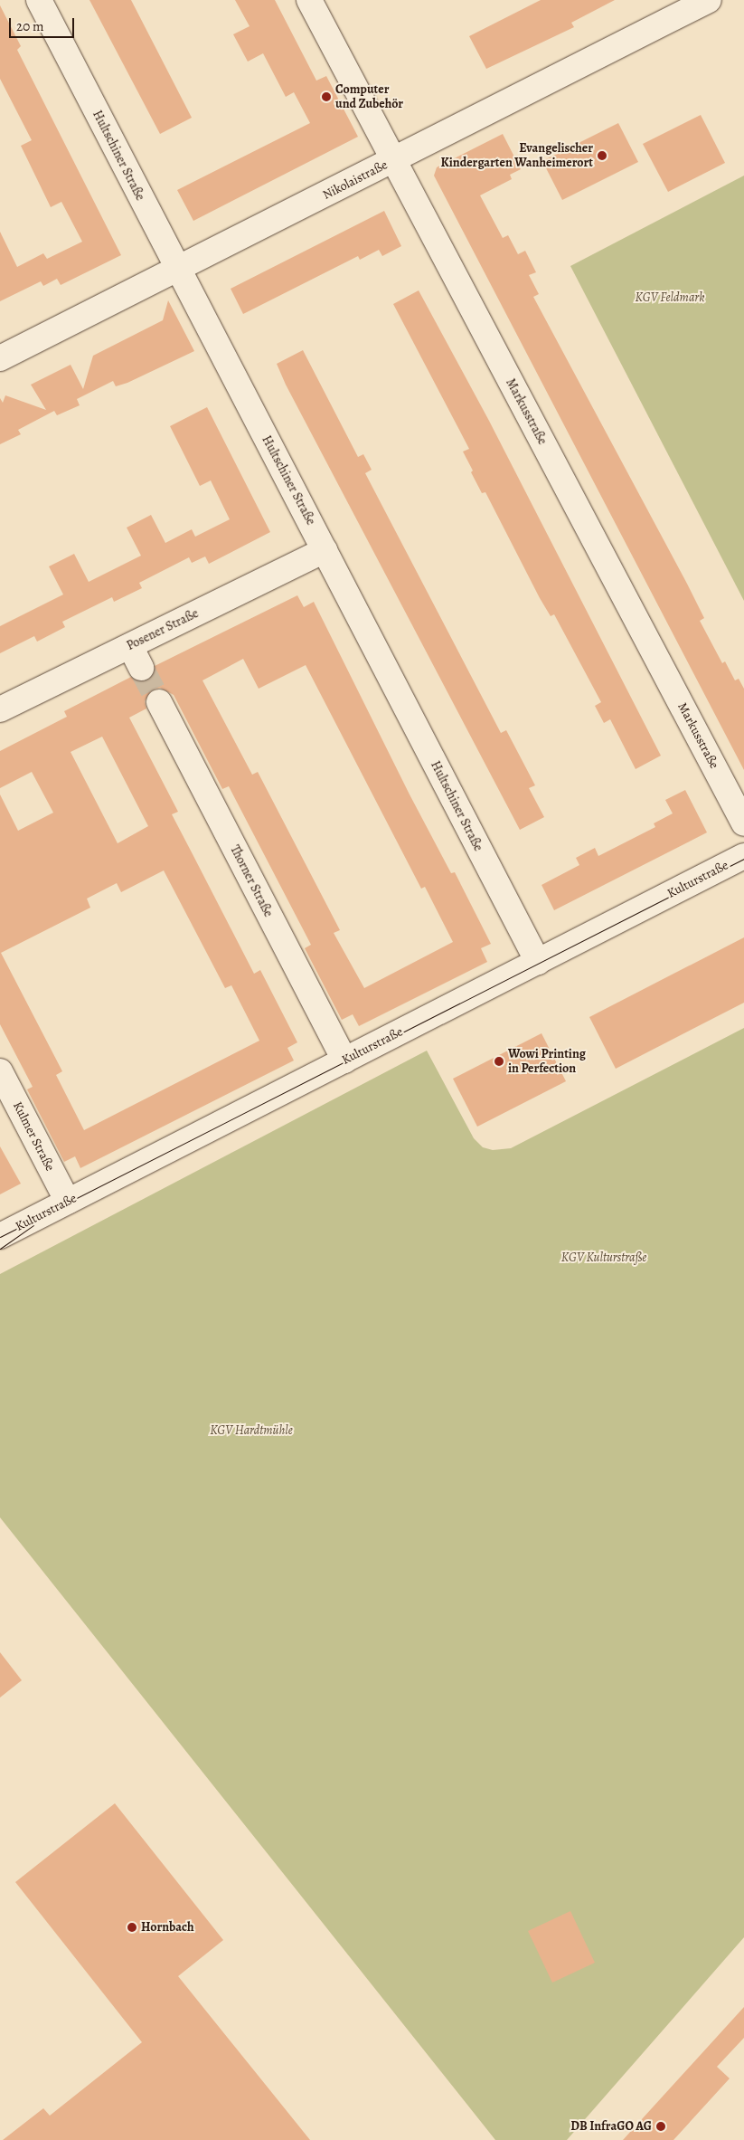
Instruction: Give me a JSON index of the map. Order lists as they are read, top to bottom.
{
  "streets": {
    "street": [
      "Hultschiner Straße",
      "Nikolaistraße",
      "Markusstraße",
      "Posener Straße",
      "Kulturstraße",
      "Thorner Straße",
      "Kulmer Straße"
    ]
  },
  "crossings": [
    ["Hultschiner Straße", "Nikolaistraße"],
    ["Hultschiner Straße", "Posener Straße"],
    ["Hultschiner Straße", "Kulturstraße"],
    ["Nikolaistraße", "Markusstraße"],
    ["Kulturstraße", "Thorner Straße"],
    ["Kulturstraße", "Kulmer Straße"]
  ],
  "parks": ["KGV Feldmark", "KGV Kulturstraße", "KGV Hardtmühle"],
  "places": [
    "Computer und Zubehör",
    "Evangelischer Kindergarten Wanheimerort",
    "Wowi Printing in Perfection",
    "Hornbach",
    "DB InfraGO AG"
  ],
  "scale_bar": "20 m"
}
